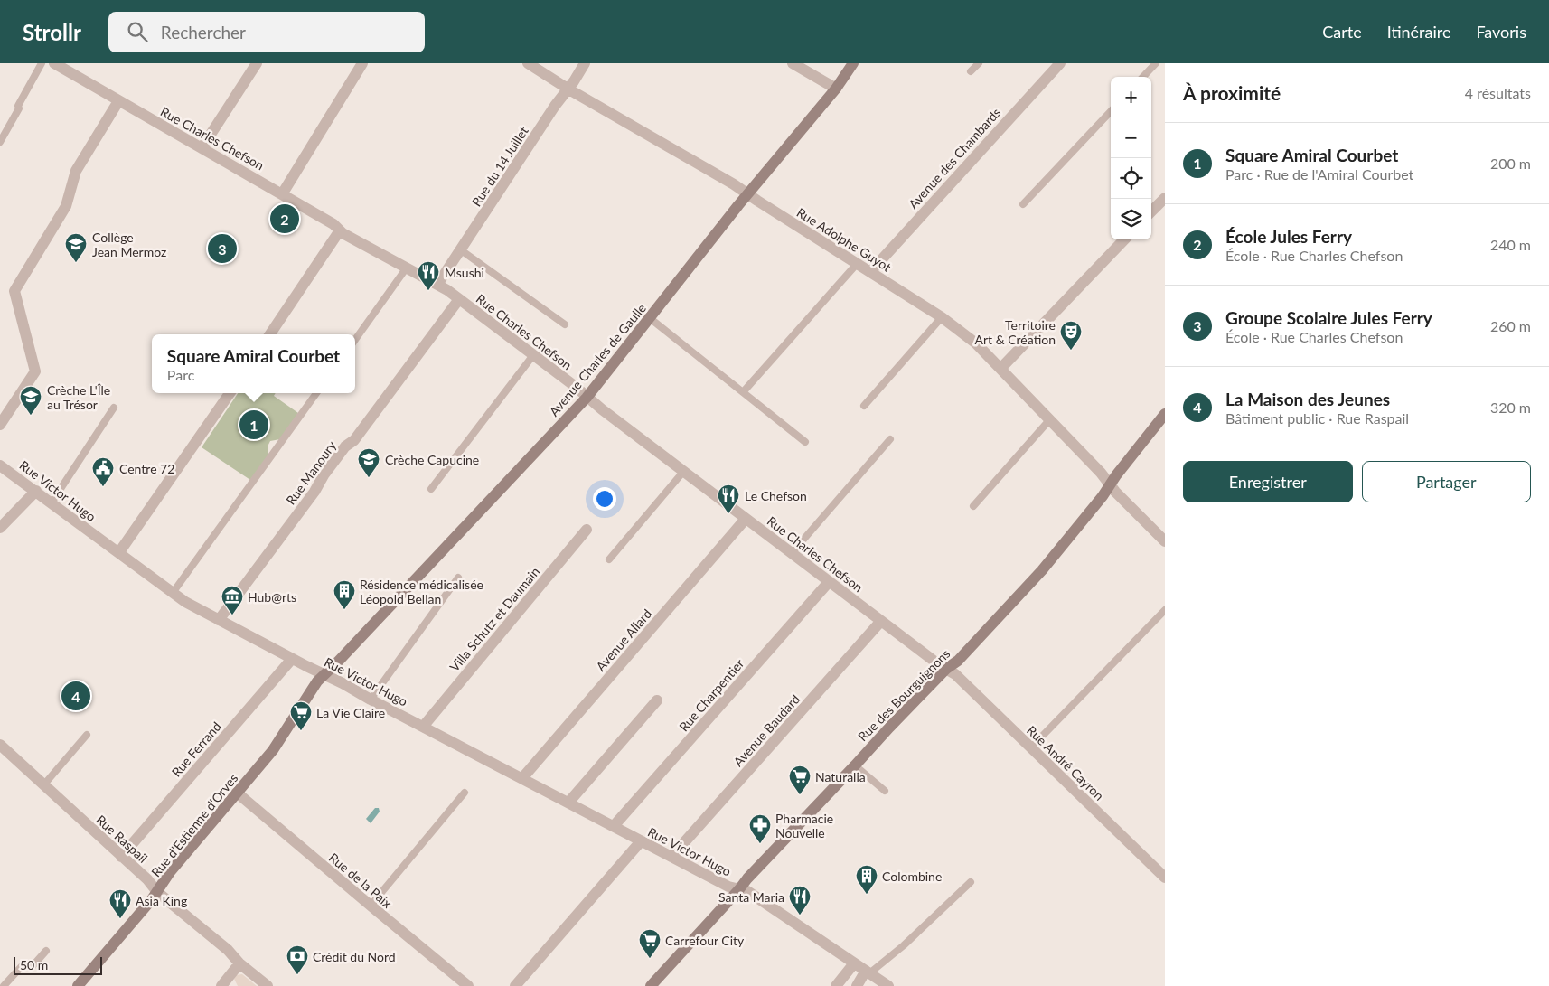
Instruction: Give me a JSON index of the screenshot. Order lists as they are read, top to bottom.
{
  "streets": {
    "street": [
      "Rue Charles Chefson",
      "Avenue des Chambards",
      "Rue du 14 Juillet",
      "Rue Adolphe Guyot",
      "Avenue Charles de Gaulle",
      "Rue Manoury",
      "Rue Victor Hugo",
      "Villa Schutz et Daumain",
      "Avenue Allard",
      "Rue Charpentier",
      "Rue des Bourguignons",
      "Avenue Baudard",
      "Rue Ferrand",
      "Rue André Cayron",
      "Rue d'Estienne d'Orves",
      "Rue Raspail",
      "Rue de la Paix"
    ]
  },
  "crossings": [
    ["Rue Charles Chefson", "Rue du 14 Juillet"],
    ["Rue Charles Chefson", "Avenue Charles de Gaulle"],
    ["Rue Charles Chefson", "Rue Manoury"],
    ["Rue Charles Chefson", "Avenue Allard"],
    ["Rue Charles Chefson", "Rue Charpentier"],
    ["Rue Charles Chefson", "Rue des Bourguignons"],
    ["Rue Charles Chefson", "Avenue Baudard"],
    ["Rue Charles Chefson", "Rue André Cayron"],
    ["Avenue des Chambards", "Rue Adolphe Guyot"],
    ["Rue du 14 Juillet", "Rue Adolphe Guyot"],
    ["Rue Adolphe Guyot", "Avenue Charles de Gaulle"],
    ["Rue Adolphe Guyot", "Rue des Bourguignons"],
    ["Avenue Charles de Gaulle", "Rue Victor Hugo"],
    ["Avenue Charles de Gaulle", "Rue d'Estienne d'Orves"],
    ["Rue Manoury", "Rue Victor Hugo"],
    ["Rue Victor Hugo", "Villa Schutz et Daumain"],
    ["Rue Victor Hugo", "Avenue Allard"],
    ["Rue Victor Hugo", "Rue Charpentier"],
    ["Rue Victor Hugo", "Rue des Bourguignons"],
    ["Rue Victor Hugo", "Avenue Baudard"],
    ["Rue Victor Hugo", "Rue Ferrand"],
    ["Rue Victor Hugo", "Rue d'Estienne d'Orves"],
    ["Rue des Bourguignons", "Rue André Cayron"],
    ["Rue Ferrand", "Rue Raspail"],
    ["Rue d'Estienne d'Orves", "Rue Raspail"],
    ["Rue d'Estienne d'Orves", "Rue de la Paix"]
  ],
  "places": {
    "school or university": ["Collège Jean Mermoz", "Crèche L'Île au Trésor", "Crèche Capucine"],
    "restaurant": [
      "Msushi",
      "Le Chefson",
      "Santa Maria",
      "Asia King"
    ],
    "theatre": ["Territoire Art & Création"],
    "public building": ["Centre 72"],
    "building": ["Résidence médicalisée Léopold Bellan", "Colombine"],
    "museum": ["Hub@rts"],
    "supermarket": ["La Vie Claire", "Naturalia", "Carrefour City"],
    "pharmacy": ["Pharmacie Nouvelle"],
    "bank": ["Crédit du Nord"]
  },
  "scale_bar": "50 m",
  "page": {
    "header": "Strollr",
    "search": "Rechercher",
    "nav": ["Carte", "Itinéraire", "Favoris"],
    "heading": ["À proximité", "4 résultats"],
    "map_buttons": ["+", "−"],
    "list": [
      {
        "mark": "1",
        "name": "Square Amiral Courbet",
        "note": "Parc · Rue de l'Amiral Courbet",
        "value": "200 m"
      },
      {
        "mark": "2",
        "name": "École Jules Ferry",
        "note": "École · Rue Charles Chefson",
        "value": "240 m"
      },
      {
        "mark": "3",
        "name": "Groupe Scolaire Jules Ferry",
        "note": "École · Rue Charles Chefson",
        "value": "260 m"
      },
      {
        "mark": "4",
        "name": "La Maison des Jeunes",
        "note": "Bâtiment public · Rue Raspail",
        "value": "320 m"
      }
    ],
    "pins": [
      "2",
      "3",
      "1",
      "4"
    ],
    "popup": ["Square Amiral Courbet", "Parc"],
    "buttons": ["Enregistrer", "Partager"],
    "scale": "50 m"
  }
}
